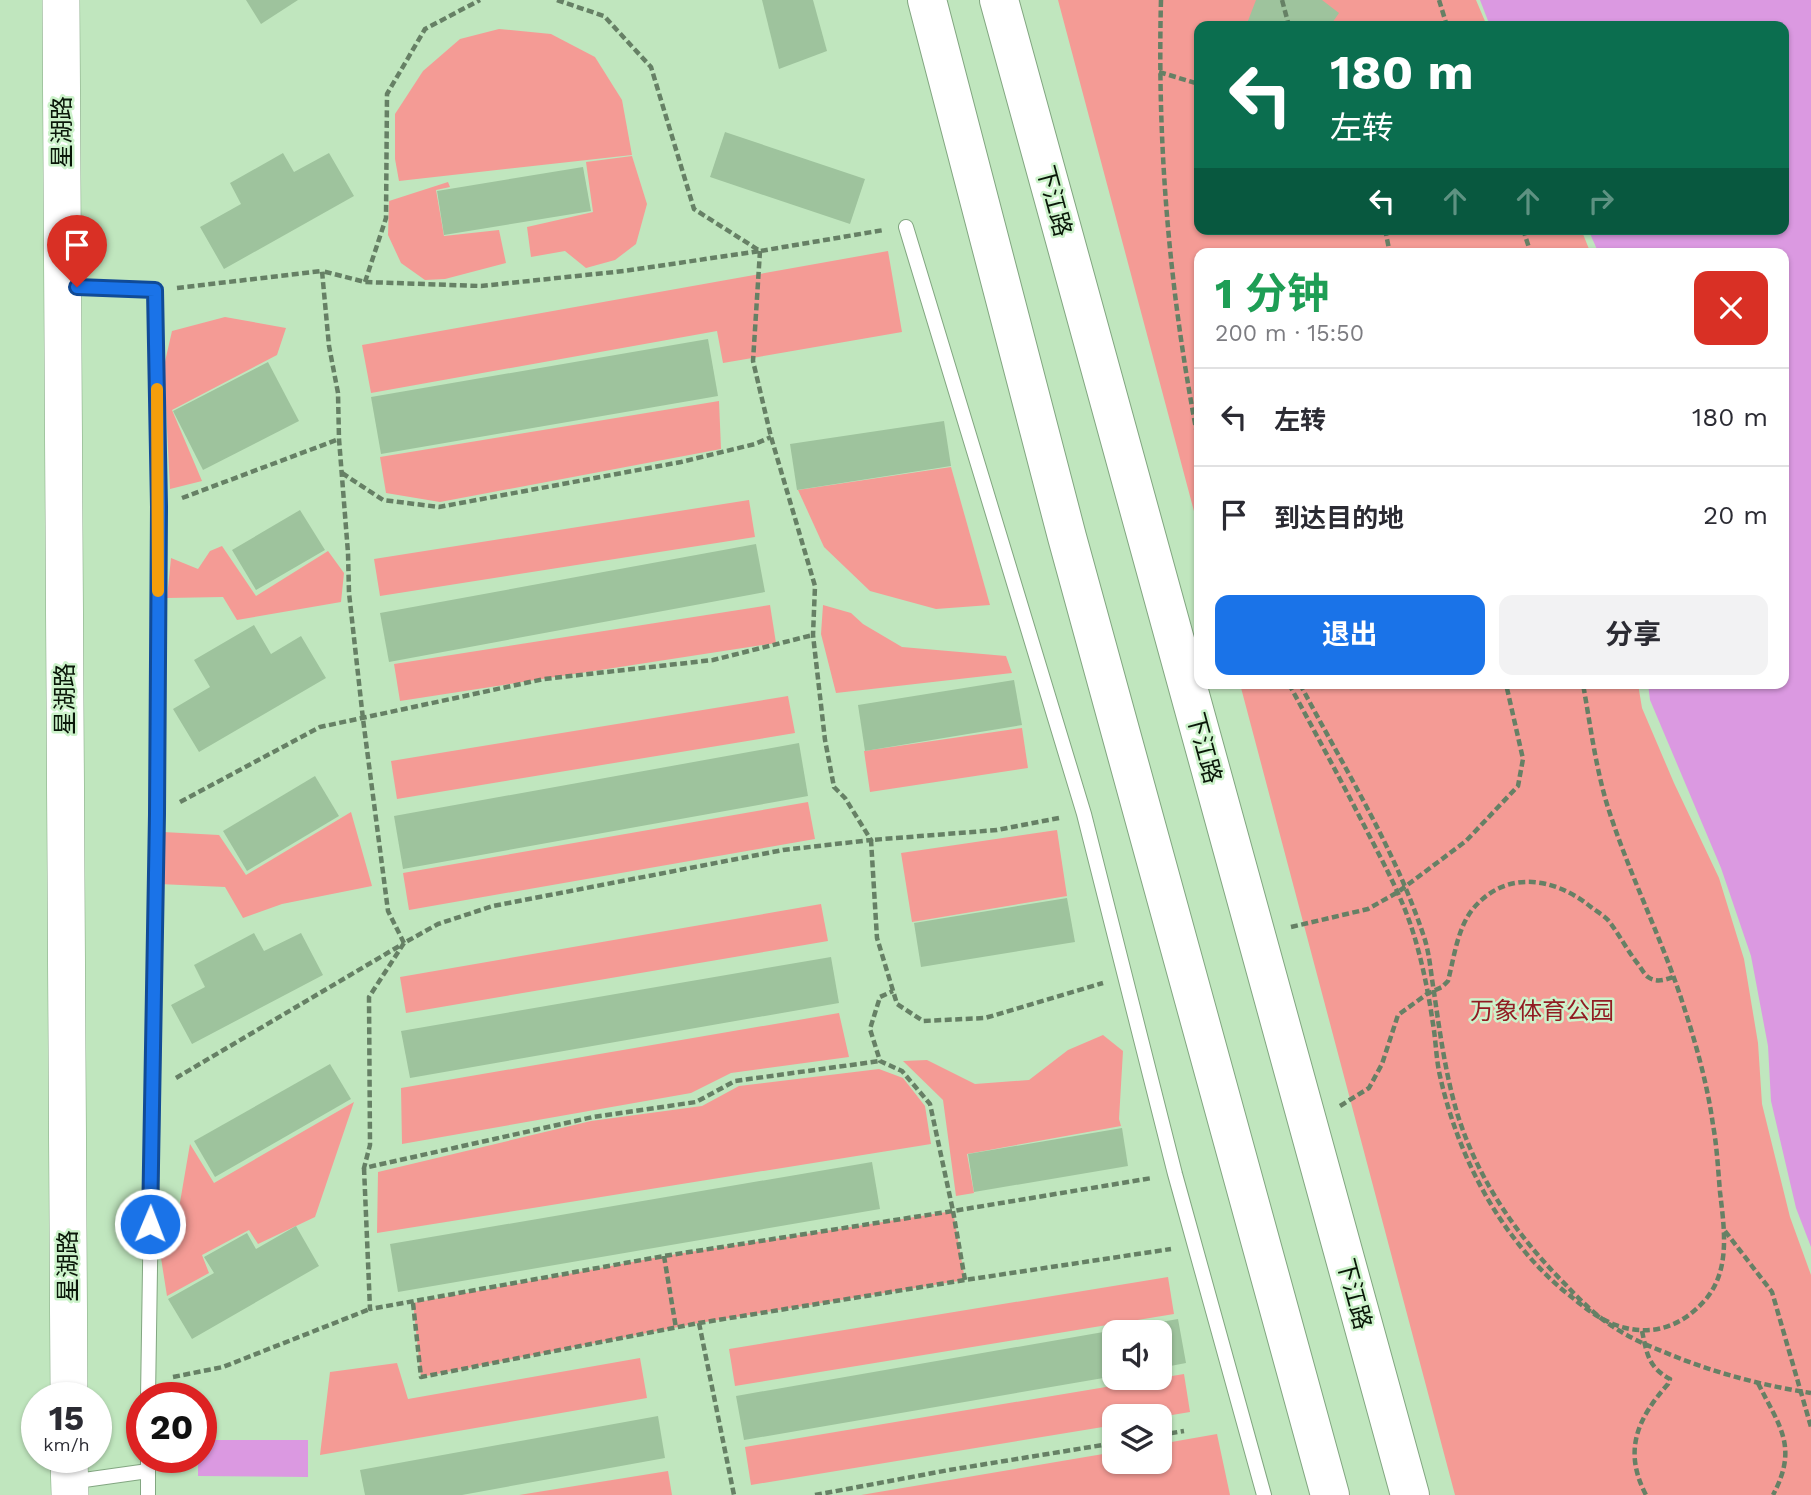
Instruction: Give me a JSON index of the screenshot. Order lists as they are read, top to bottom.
{
  "streets": {
    "main road": ["下江路"],
    "street": ["星湖路"]
  },
  "parks": ["万象体育公园"],
  "page": {
    "turn": ["180 m", "左转"],
    "heading": ["1 分钟", "200 m · 15:50"],
    "list": [
      {
        "name": "左转",
        "value": "180 m"
      },
      {
        "name": "到达目的地",
        "value": "20 m"
      }
    ],
    "buttons": ["退出", "分享"],
    "speed": "15 km/h",
    "limit": "20"
  }
}
